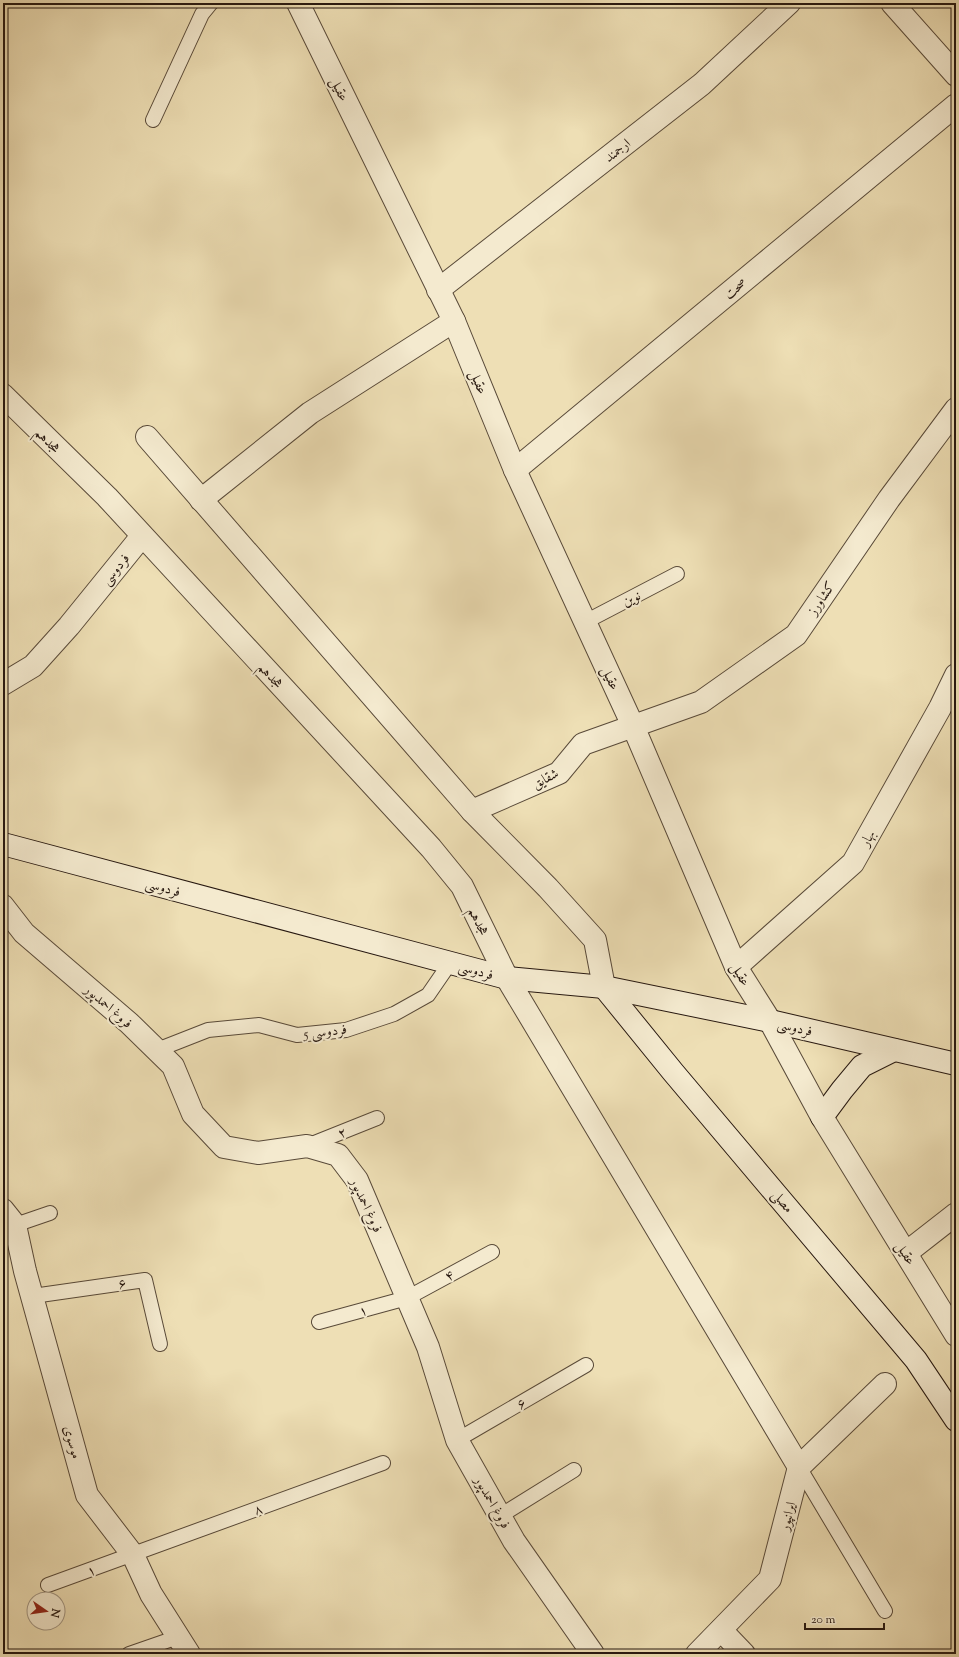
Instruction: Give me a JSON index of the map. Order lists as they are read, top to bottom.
{
  "streets": {
    "street": [
      "عقیل",
      "ارجمند",
      "صحت",
      "هجدهم",
      "فردوسی",
      "کشاورز",
      "شقایق",
      "بهار",
      "فروغ احمدپور",
      "مصلی",
      "موسوی",
      "ایرانپور"
    ],
    "lane": [
      "نوین",
      "5 فردوسی",
      "۲",
      "۴",
      "۶",
      "۱",
      "۸"
    ]
  },
  "crossings": [
    ["عقیل", "ارجمند"],
    ["عقیل", "صحت"],
    ["عقیل", "فردوسی"],
    ["عقیل", "نوین"],
    ["عقیل", "کشاورز"],
    ["عقیل", "شقایق"],
    ["عقیل", "بهار"],
    ["هجدهم", "فردوسی"],
    ["هجدهم", "ایرانپور"],
    ["فردوسی", "5 فردوسی"],
    ["فردوسی", "مصلی"],
    ["کشاورز", "شقایق"],
    ["فروغ احمدپور", "5 فردوسی"],
    ["فروغ احمدپور", "۲"],
    ["فروغ احمدپور", "۴"],
    ["فروغ احمدپور", "۶"],
    ["فروغ احمدپور", "۱"],
    ["۴", "۱"],
    ["۶", "موسوی"],
    ["۱", "موسوی"],
    ["۱", "۸"],
    ["موسوی", "۸"]
  ],
  "scale_bar": "20 m",
  "north": "right"
}
